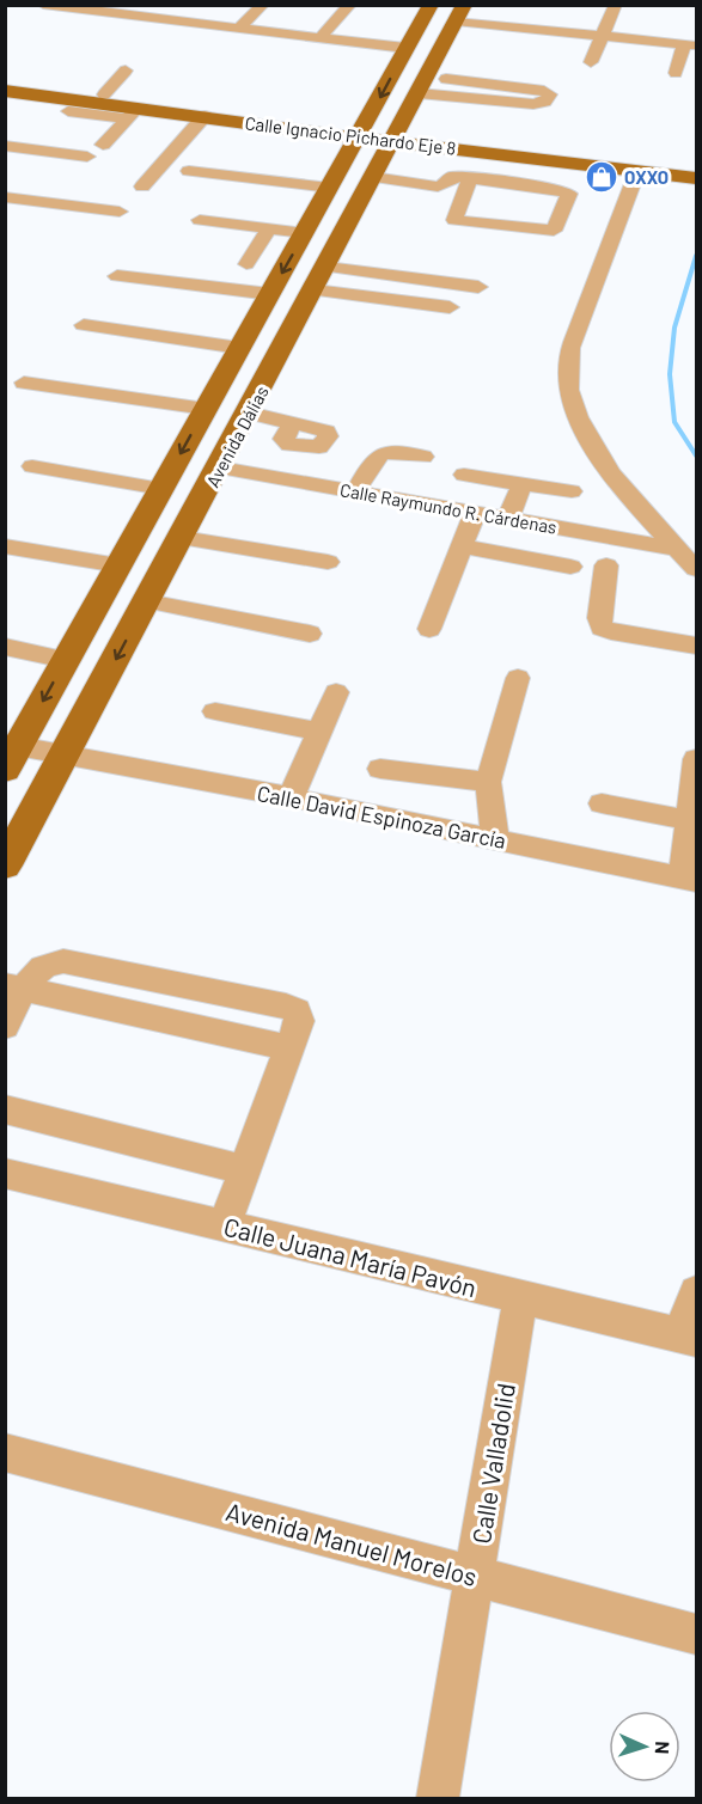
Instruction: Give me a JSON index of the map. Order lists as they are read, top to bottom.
{
  "streets": {
    "main road": ["Calle Ignacio Pichardo Eje 8", "Avenida Dálias"],
    "street": [
      "Calle Raymundo R. Cárdenas",
      "Calle David Espinoza García",
      "Calle Juana María Pavón",
      "Calle Valladolid",
      "Avenida Manuel Morelos"
    ]
  },
  "crossings": [
    ["Calle Ignacio Pichardo Eje 8", "Avenida Dálias"],
    ["Avenida Dálias", "Calle Raymundo R. Cárdenas"],
    ["Avenida Dálias", "Calle David Espinoza García"],
    ["Calle Juana María Pavón", "Calle Valladolid"],
    ["Calle Valladolid", "Avenida Manuel Morelos"]
  ],
  "places": {
    "shop": ["OXXO"]
  },
  "north": "right"
}
